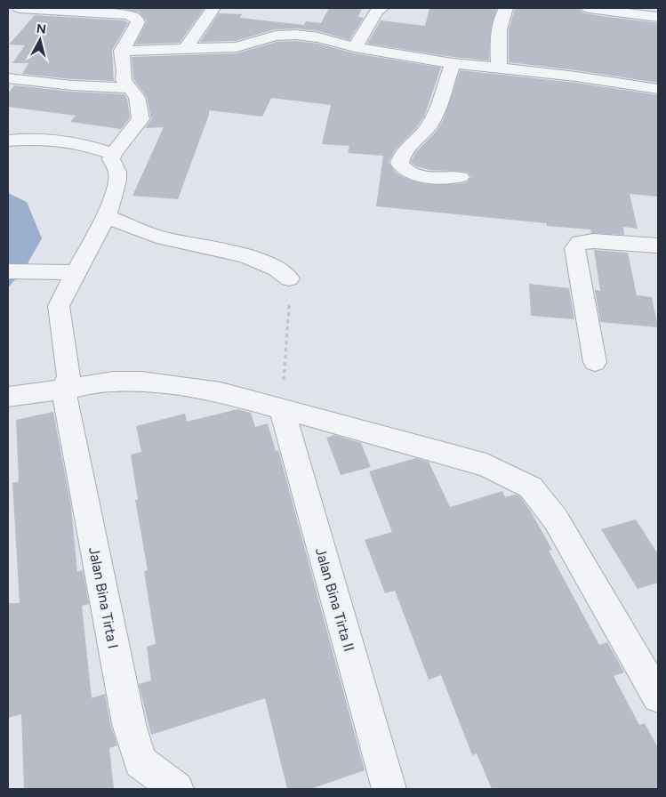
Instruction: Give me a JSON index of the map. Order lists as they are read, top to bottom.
{
  "streets": {
    "street": ["Jalan Bina Tirta I", "Jalan Bina Tirta II"]
  },
  "north": "top"
}
